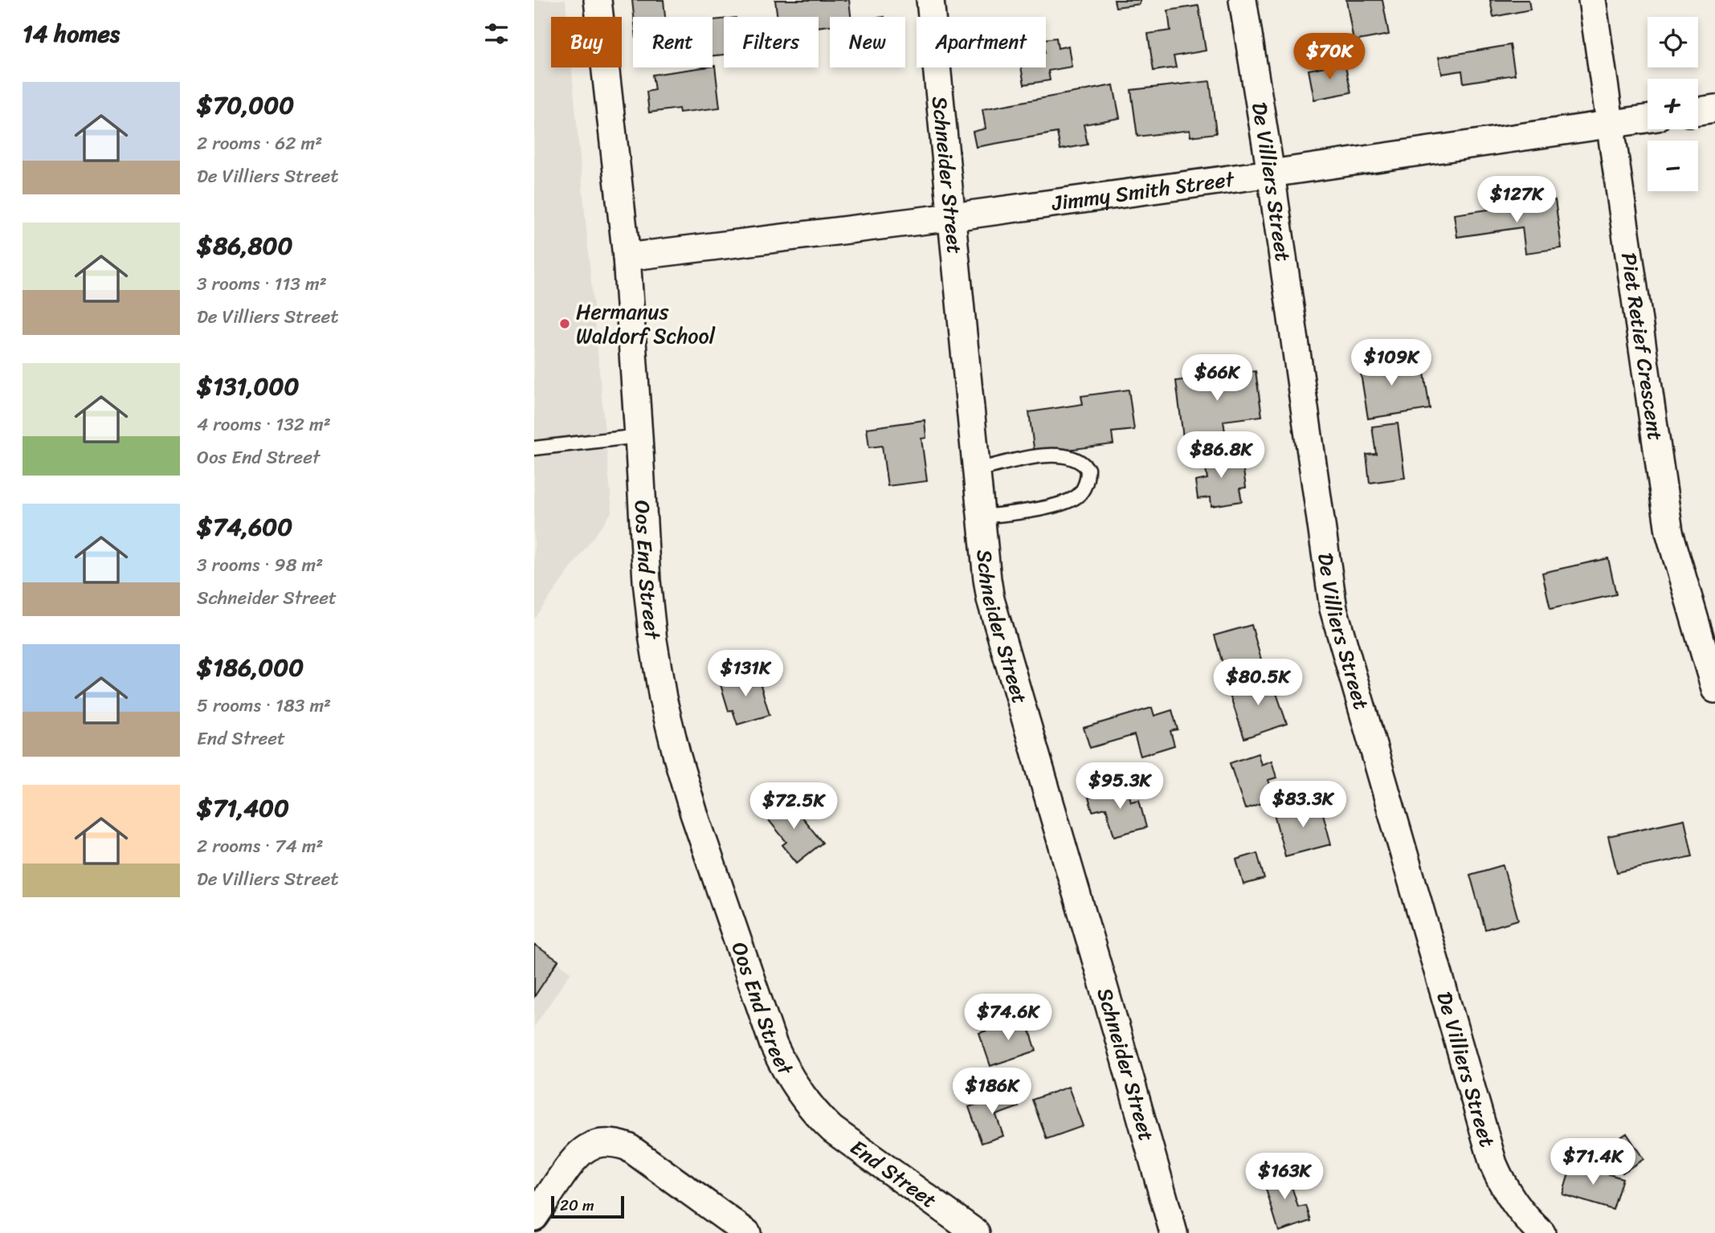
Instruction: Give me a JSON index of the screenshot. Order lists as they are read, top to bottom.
{
  "streets": {
    "street": [
      "Schneider Street",
      "De Villiers Street",
      "Jimmy Smith Street",
      "Piet Retief Crescent",
      "Oos End Street",
      "End Street"
    ]
  },
  "crossings": [
    ["Schneider Street", "Jimmy Smith Street"],
    ["De Villiers Street", "Jimmy Smith Street"],
    ["Jimmy Smith Street", "Piet Retief Crescent"],
    ["Jimmy Smith Street", "Oos End Street"],
    ["Oos End Street", "End Street"]
  ],
  "places": ["Hermanus Waldorf School"],
  "scale_bar": "20 m",
  "page": {
    "heading": "14 homes",
    "map_buttons": ["+", "−"],
    "chip": [
      "Buy",
      "Rent",
      "Filters",
      "New",
      "Apartment"
    ],
    "price": [
      "$70K",
      "$127K",
      "$109K",
      "$66K",
      "$86.8K",
      "$131K",
      "$80.5K",
      "$95.3K",
      "$83.3K",
      "$72.5K",
      "$74.6K",
      "$186K",
      "$71.4K",
      "$163K"
    ],
    "list": [
      {
        "name": "$70,000",
        "note": "2 rooms · 62 m² · De Villiers Street"
      },
      {
        "name": "$86,800",
        "note": "3 rooms · 113 m² · De Villiers Street"
      },
      {
        "name": "$131,000",
        "note": "4 rooms · 132 m² · Oos End Street"
      },
      {
        "name": "$74,600",
        "note": "3 rooms · 98 m² · Schneider Street"
      },
      {
        "name": "$186,000",
        "note": "5 rooms · 183 m² · End Street"
      },
      {
        "name": "$71,400",
        "note": "2 rooms · 74 m² · De Villiers Street"
      }
    ],
    "scale": "20 m"
  }
}
